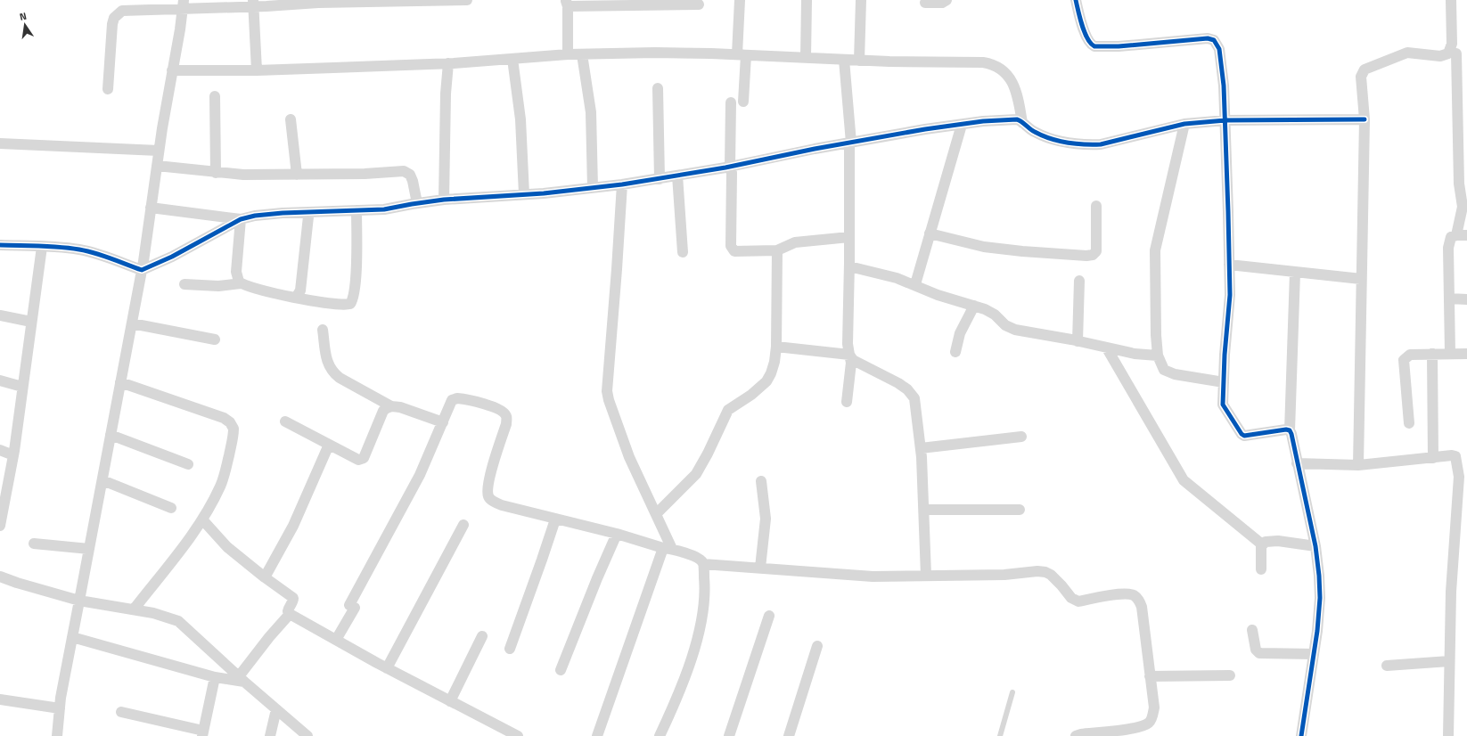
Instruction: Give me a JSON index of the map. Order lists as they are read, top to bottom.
{
  "north": "top"
}
